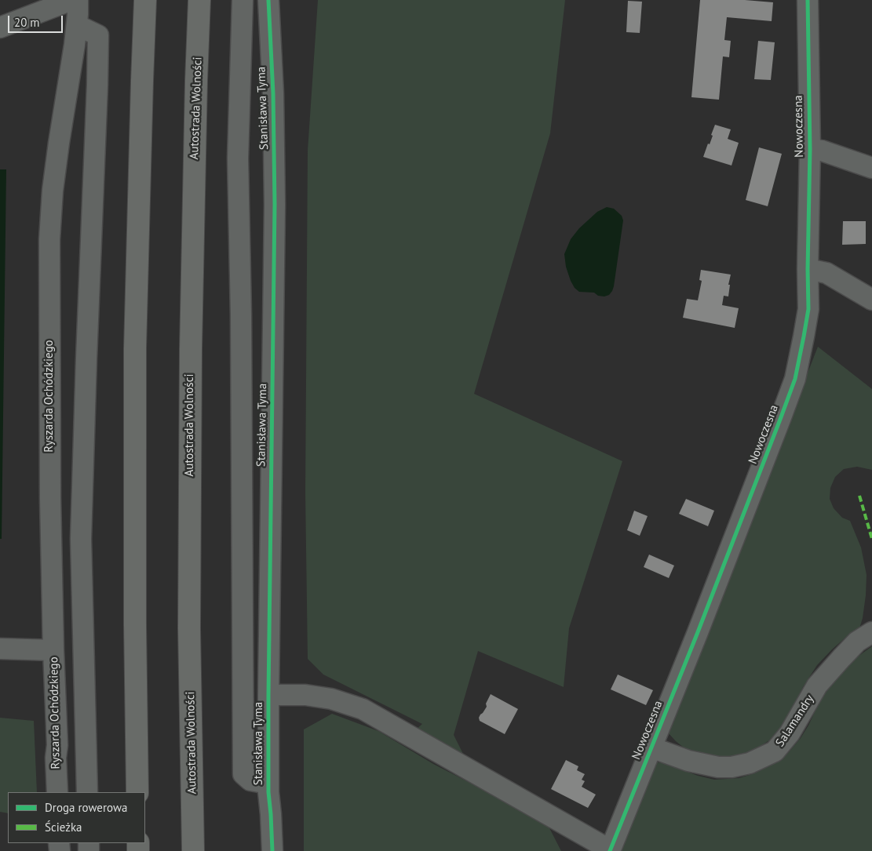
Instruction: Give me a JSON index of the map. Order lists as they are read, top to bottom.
{
  "streets": {
    "highway": ["Autostrada Wolności"],
    "street": [
      "Stanisława Tyma",
      "Nowoczesna",
      "Ryszarda Ochódzkiego",
      "Salamandry"
    ]
  },
  "crossings": [
    ["Stanisława Tyma", "Nowoczesna"],
    ["Nowoczesna", "Salamandry"]
  ],
  "legend": ["Droga rowerowa", "Ścieżka"],
  "scale_bar": "20 m"
}
